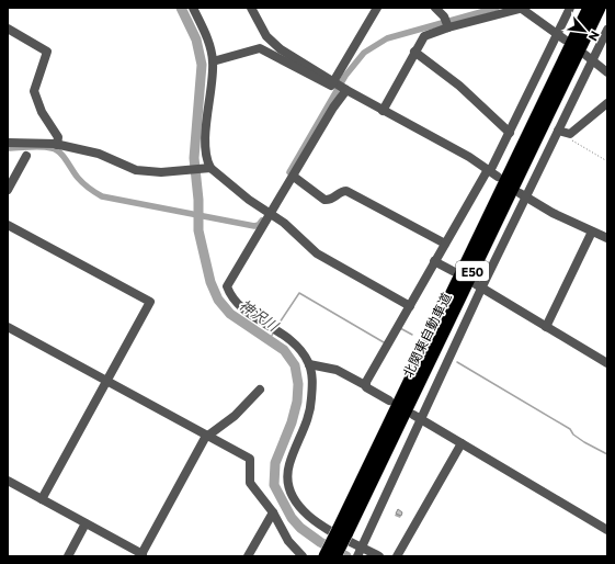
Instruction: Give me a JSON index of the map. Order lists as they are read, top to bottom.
{
  "streets": {
    "highway": ["E50", "北関東自動車道"]
  },
  "water": ["神沢川"],
  "north": "bottom right"
}
